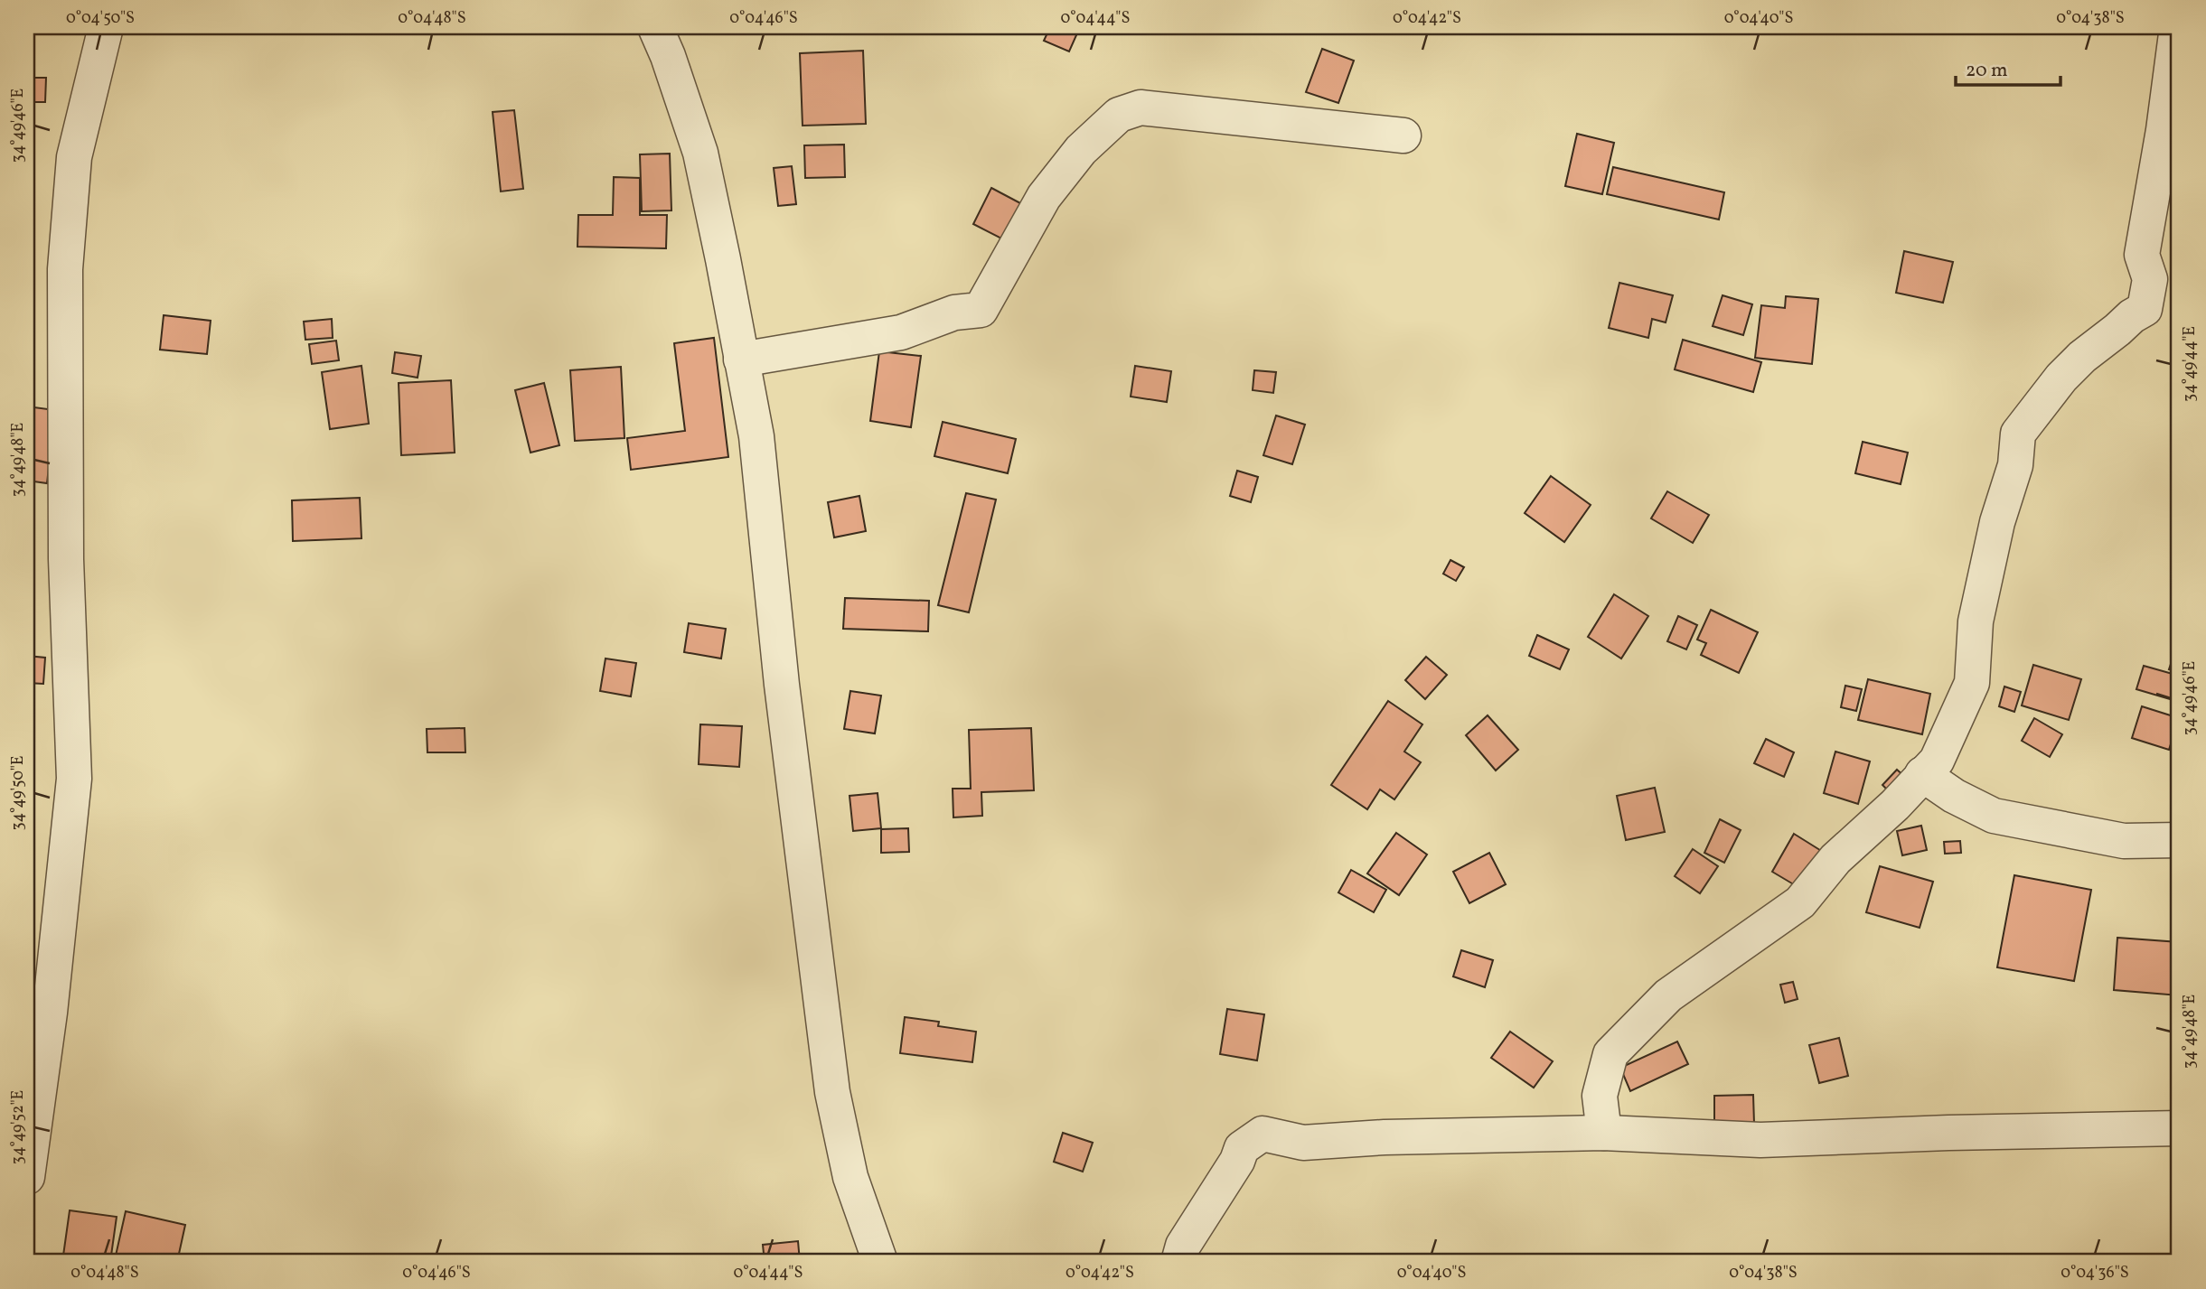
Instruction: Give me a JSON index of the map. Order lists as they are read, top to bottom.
{
  "scale_bar": "20 m",
  "coordinates": [
    "0°04'50\"S",
    "0°04'48\"S",
    "0°04'46\"S",
    "0°04'44\"S",
    "0°04'42\"S",
    "0°04'40\"S",
    "0°04'38\"S",
    "34°49'46\"E",
    "34°49'44\"E",
    "34°49'48\"E",
    "34°49'50\"E",
    "34°49'52\"E",
    "0°04'36\"S"
  ]
}
